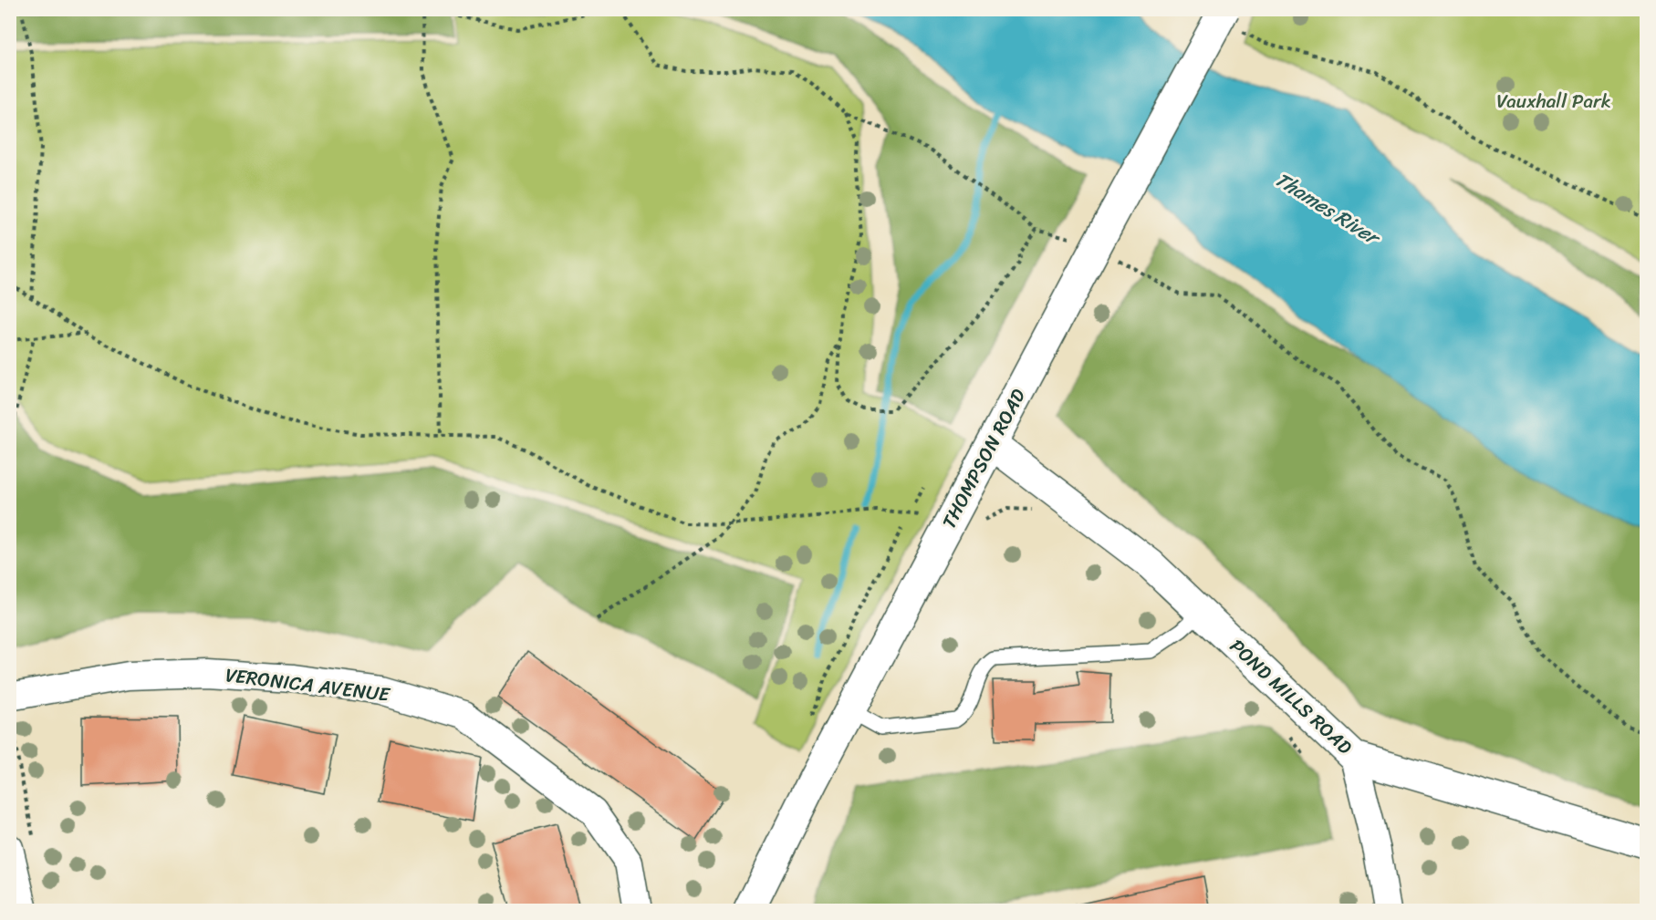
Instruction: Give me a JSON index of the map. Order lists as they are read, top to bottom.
{
  "streets": {
    "street": ["THOMPSON ROAD", "VERONICA AVENUE", "POND MILLS ROAD"]
  },
  "crossings": [
    ["THOMPSON ROAD", "POND MILLS ROAD"]
  ],
  "water": ["Thames River"],
  "parks": ["Vauxhall Park"]
}
